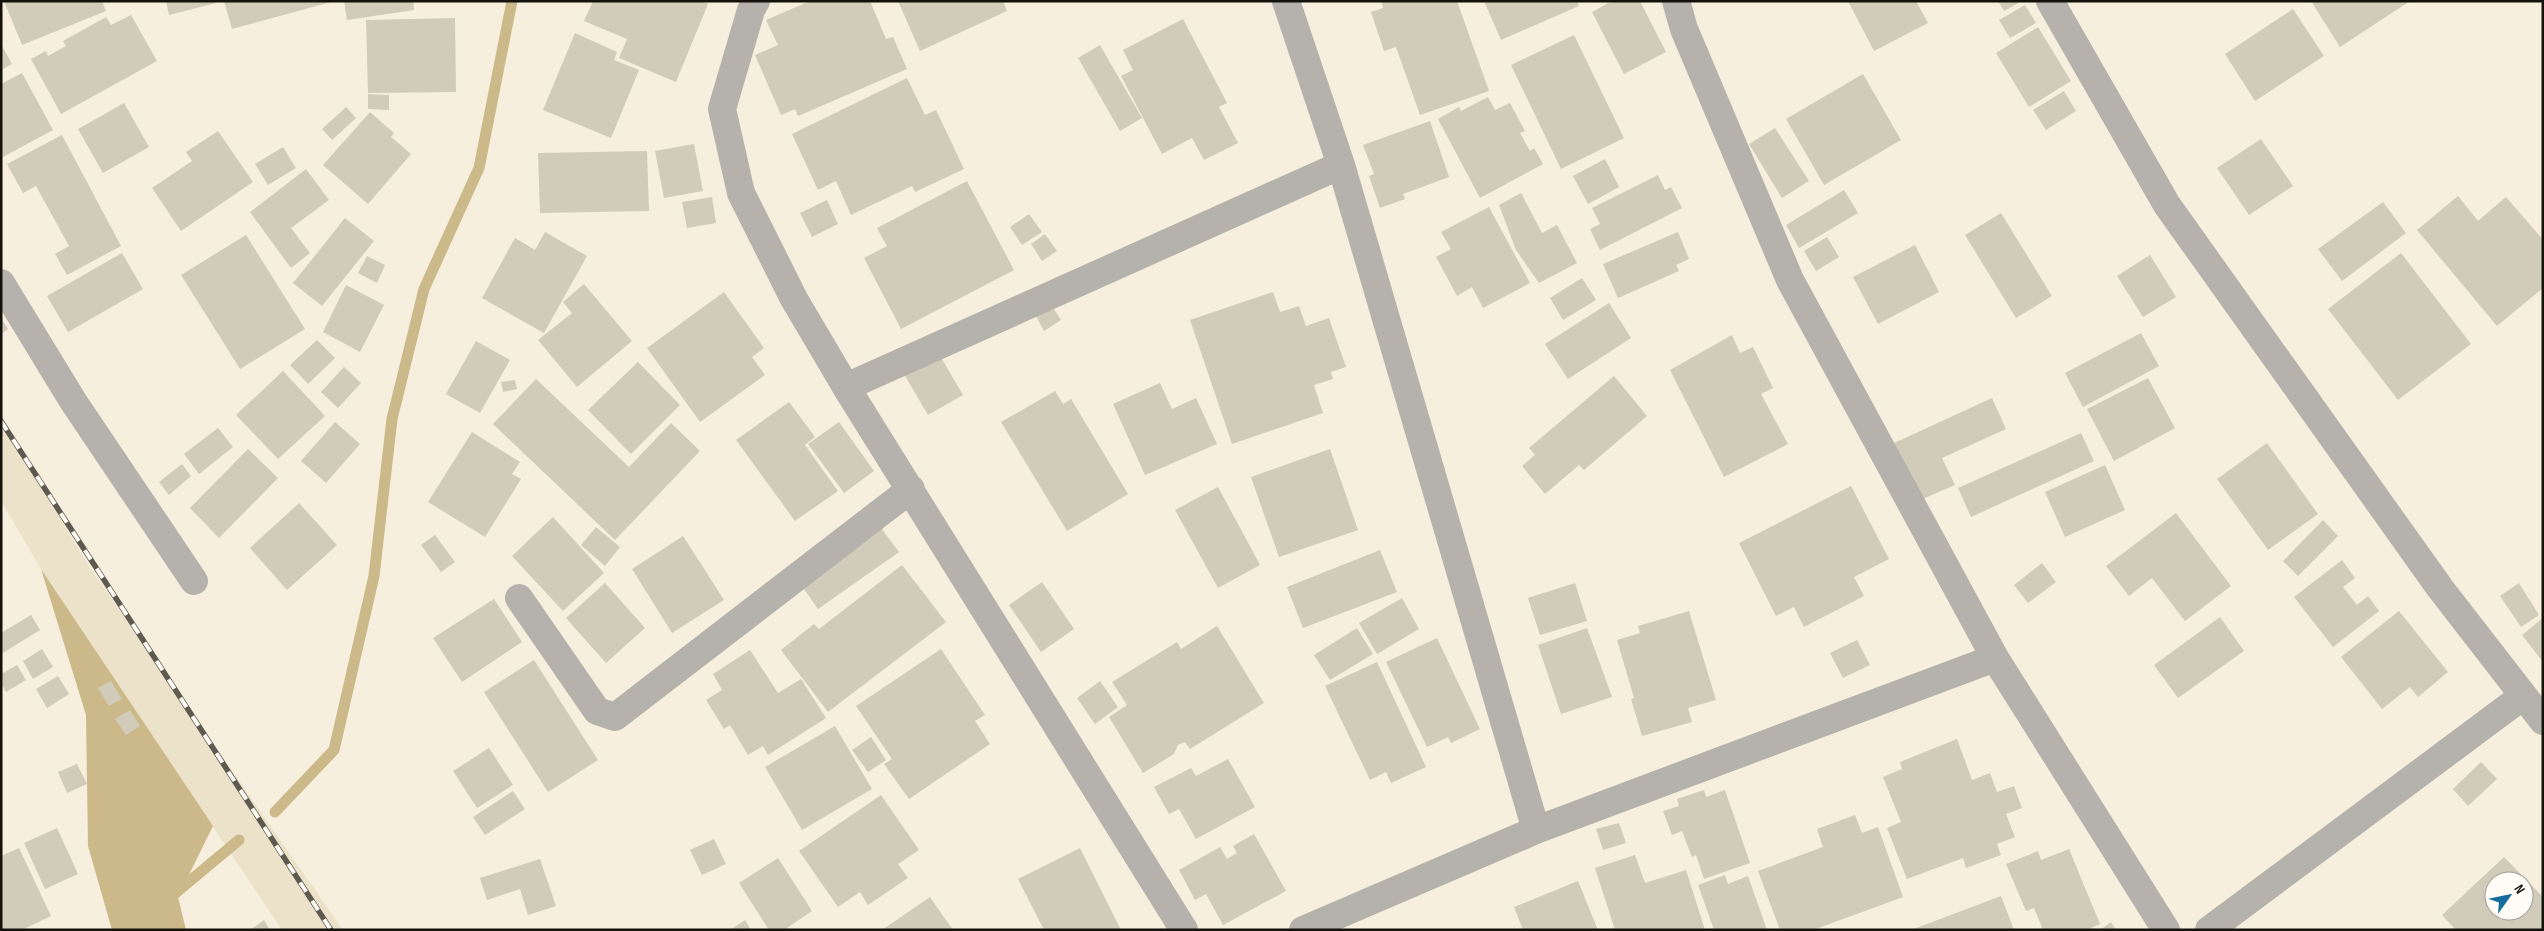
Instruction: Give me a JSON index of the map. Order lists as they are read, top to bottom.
{
  "north": "top right"
}
